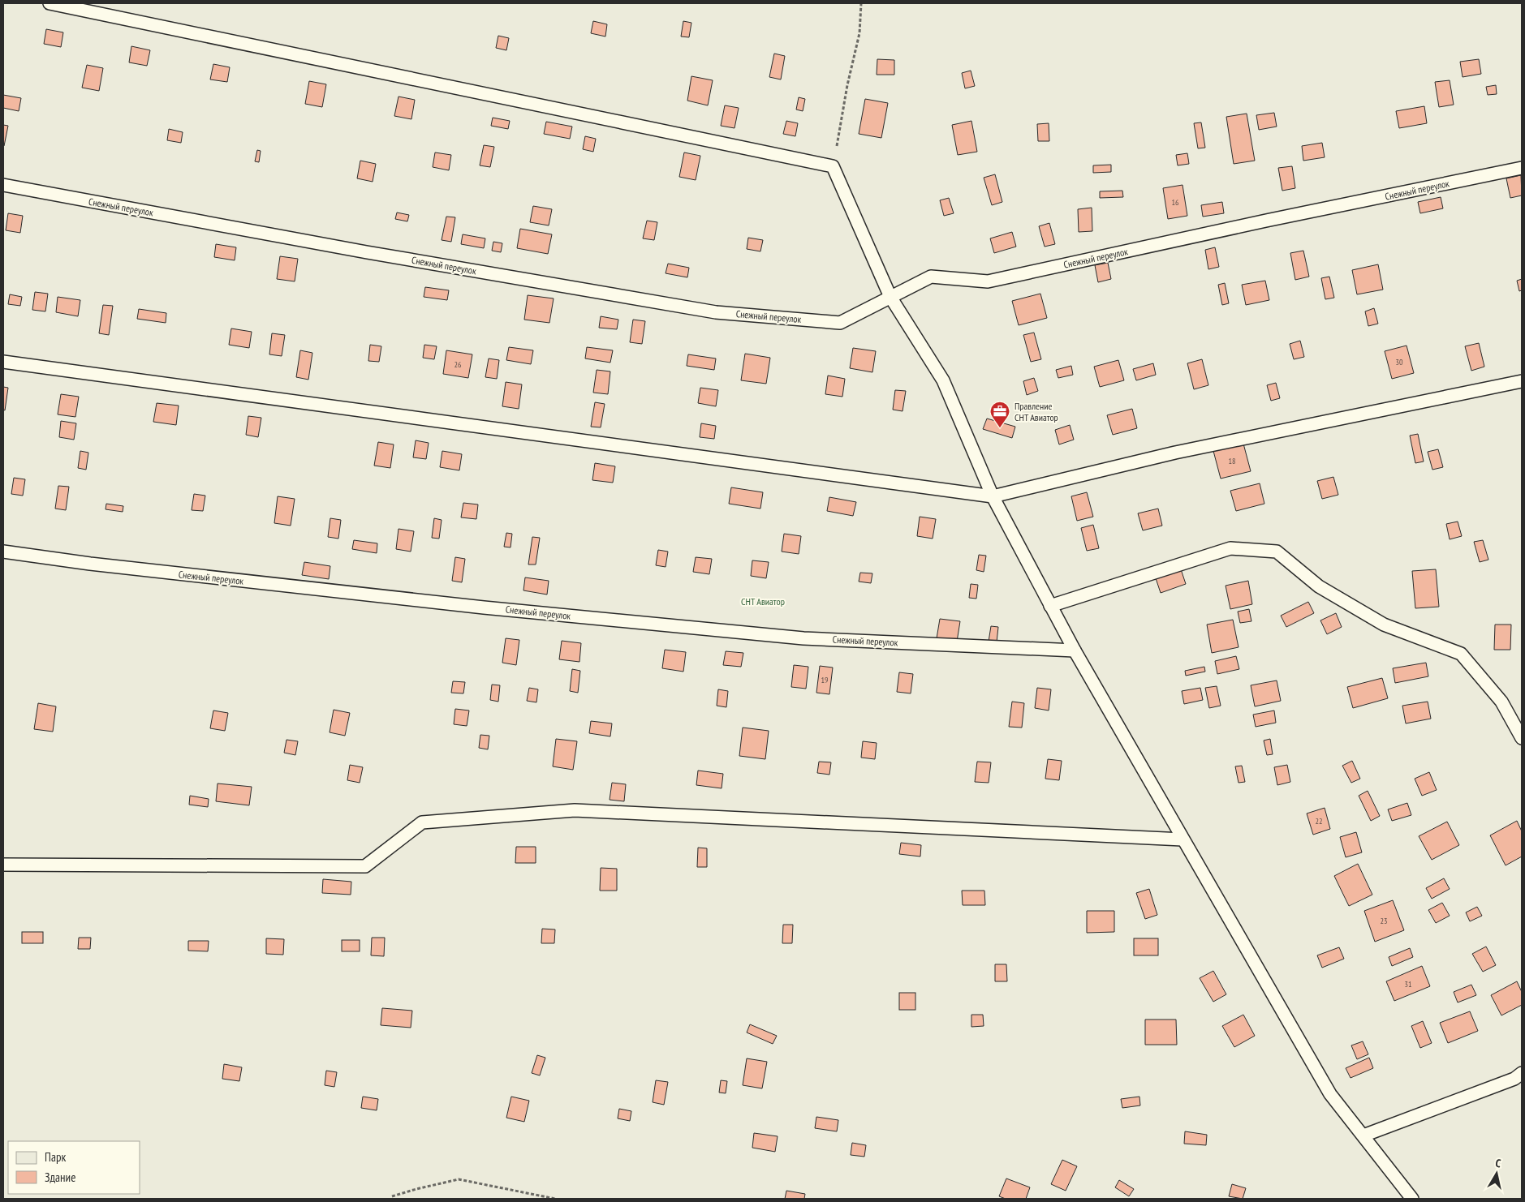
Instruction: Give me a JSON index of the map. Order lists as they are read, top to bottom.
{
  "streets": {
    "lane": ["Снежный переулок"]
  },
  "parks": ["СНТ Авиатор"],
  "places": {
    "office": ["Правление СНТ Авиатор"]
  },
  "house_numbers": [
    "16",
    "30",
    "26",
    "18",
    "19",
    "22",
    "23",
    "31"
  ],
  "legend": ["Парк", "Здание"],
  "north": "top"
}
